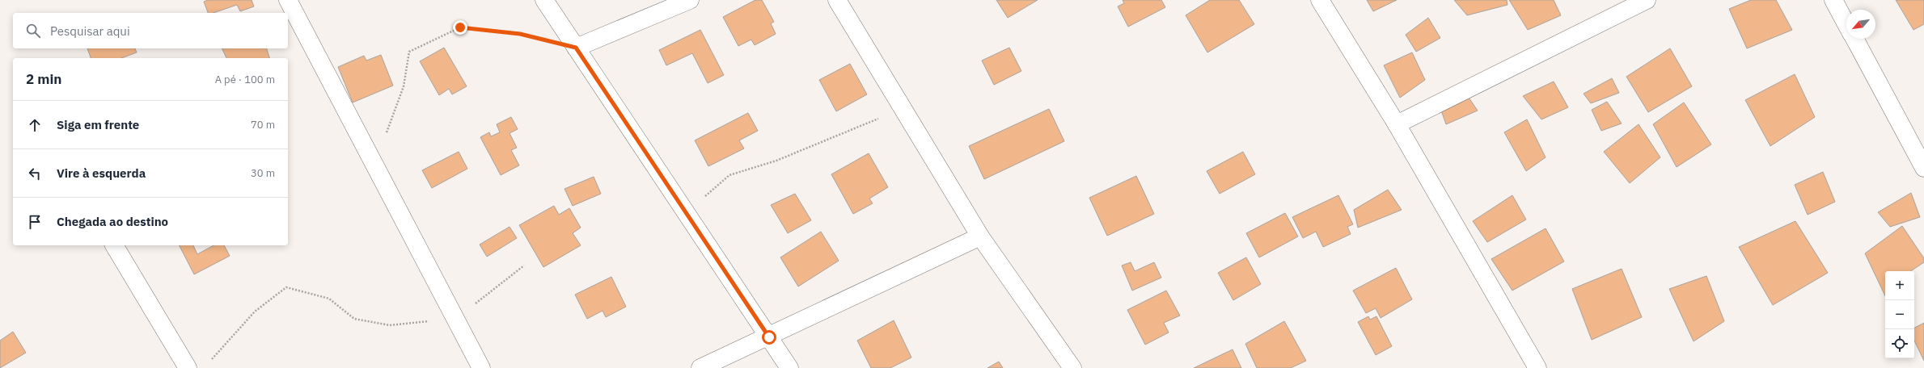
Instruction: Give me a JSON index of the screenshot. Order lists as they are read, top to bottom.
{
  "north": "bottom left",
  "page": {
    "search": "Pesquisar aqui",
    "heading": ["2 min", "A pé · 100 m"],
    "list": [
      ["Siga em frente", "70 m"],
      ["Vire à esquerda", "30 m"],
      "Chegada ao destino"
    ],
    "map_buttons": ["+", "−"]
  }
}
